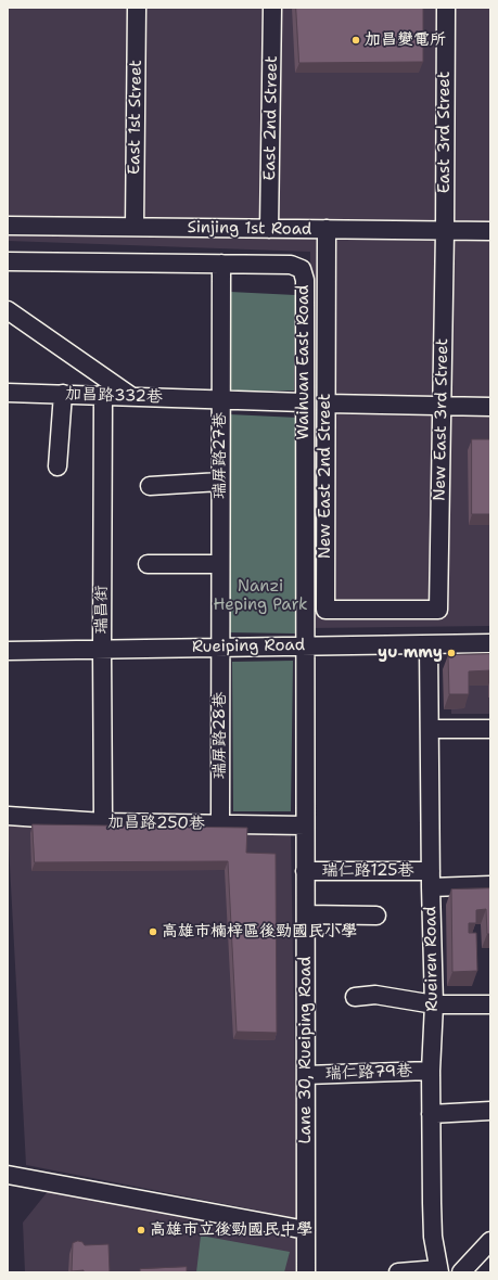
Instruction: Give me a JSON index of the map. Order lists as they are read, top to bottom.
{
  "streets": {
    "street": [
      "East 1st Street",
      "East 2nd Street",
      "East 3rd Street",
      "Sinjing 1st Road",
      "Waihuan East Road",
      "加昌路332巷",
      "New East 3rd Street",
      "瑞屏路27巷",
      "New East 2nd Street",
      "瑞昌街",
      "Rueiping Road",
      "瑞屏路28巷",
      "加昌路250巷",
      "瑞仁路125巷",
      "Rueiren Road",
      "Lane 30, Rueiping Road",
      "瑞仁路79巷"
    ]
  },
  "crossings": [
    ["East 1st Street", "Sinjing 1st Road"],
    ["East 2nd Street", "Sinjing 1st Road"],
    ["East 3rd Street", "Sinjing 1st Road"],
    ["East 3rd Street", "New East 3rd Street"],
    ["Sinjing 1st Road", "New East 3rd Street"],
    ["Sinjing 1st Road", "New East 2nd Street"],
    ["Waihuan East Road", "加昌路332巷"],
    ["Waihuan East Road", "瑞屏路27巷"],
    ["Waihuan East Road", "Rueiping Road"],
    ["Waihuan East Road", "Lane 30, Rueiping Road"],
    ["加昌路332巷", "瑞屏路27巷"],
    ["加昌路332巷", "瑞昌街"],
    ["New East 3rd Street", "New East 2nd Street"],
    ["瑞屏路27巷", "Rueiping Road"],
    ["瑞屏路27巷", "瑞屏路28巷"],
    ["瑞昌街", "Rueiping Road"],
    ["瑞昌街", "加昌路250巷"],
    ["Rueiping Road", "瑞屏路28巷"],
    ["Rueiping Road", "Rueiren Road"],
    ["Rueiping Road", "Lane 30, Rueiping Road"],
    ["瑞屏路28巷", "加昌路250巷"],
    ["加昌路250巷", "Lane 30, Rueiping Road"],
    ["瑞仁路125巷", "Rueiren Road"],
    ["瑞仁路125巷", "Lane 30, Rueiping Road"],
    ["Rueiren Road", "瑞仁路79巷"],
    ["Lane 30, Rueiping Road", "瑞仁路79巷"]
  ],
  "parks": ["Nanzi Heping Park"],
  "places": [
    "加昌變電所",
    "yu mmy",
    "高雄市楠梓區後勁國民小學",
    "高雄市立後勁國民中學"
  ]
}
